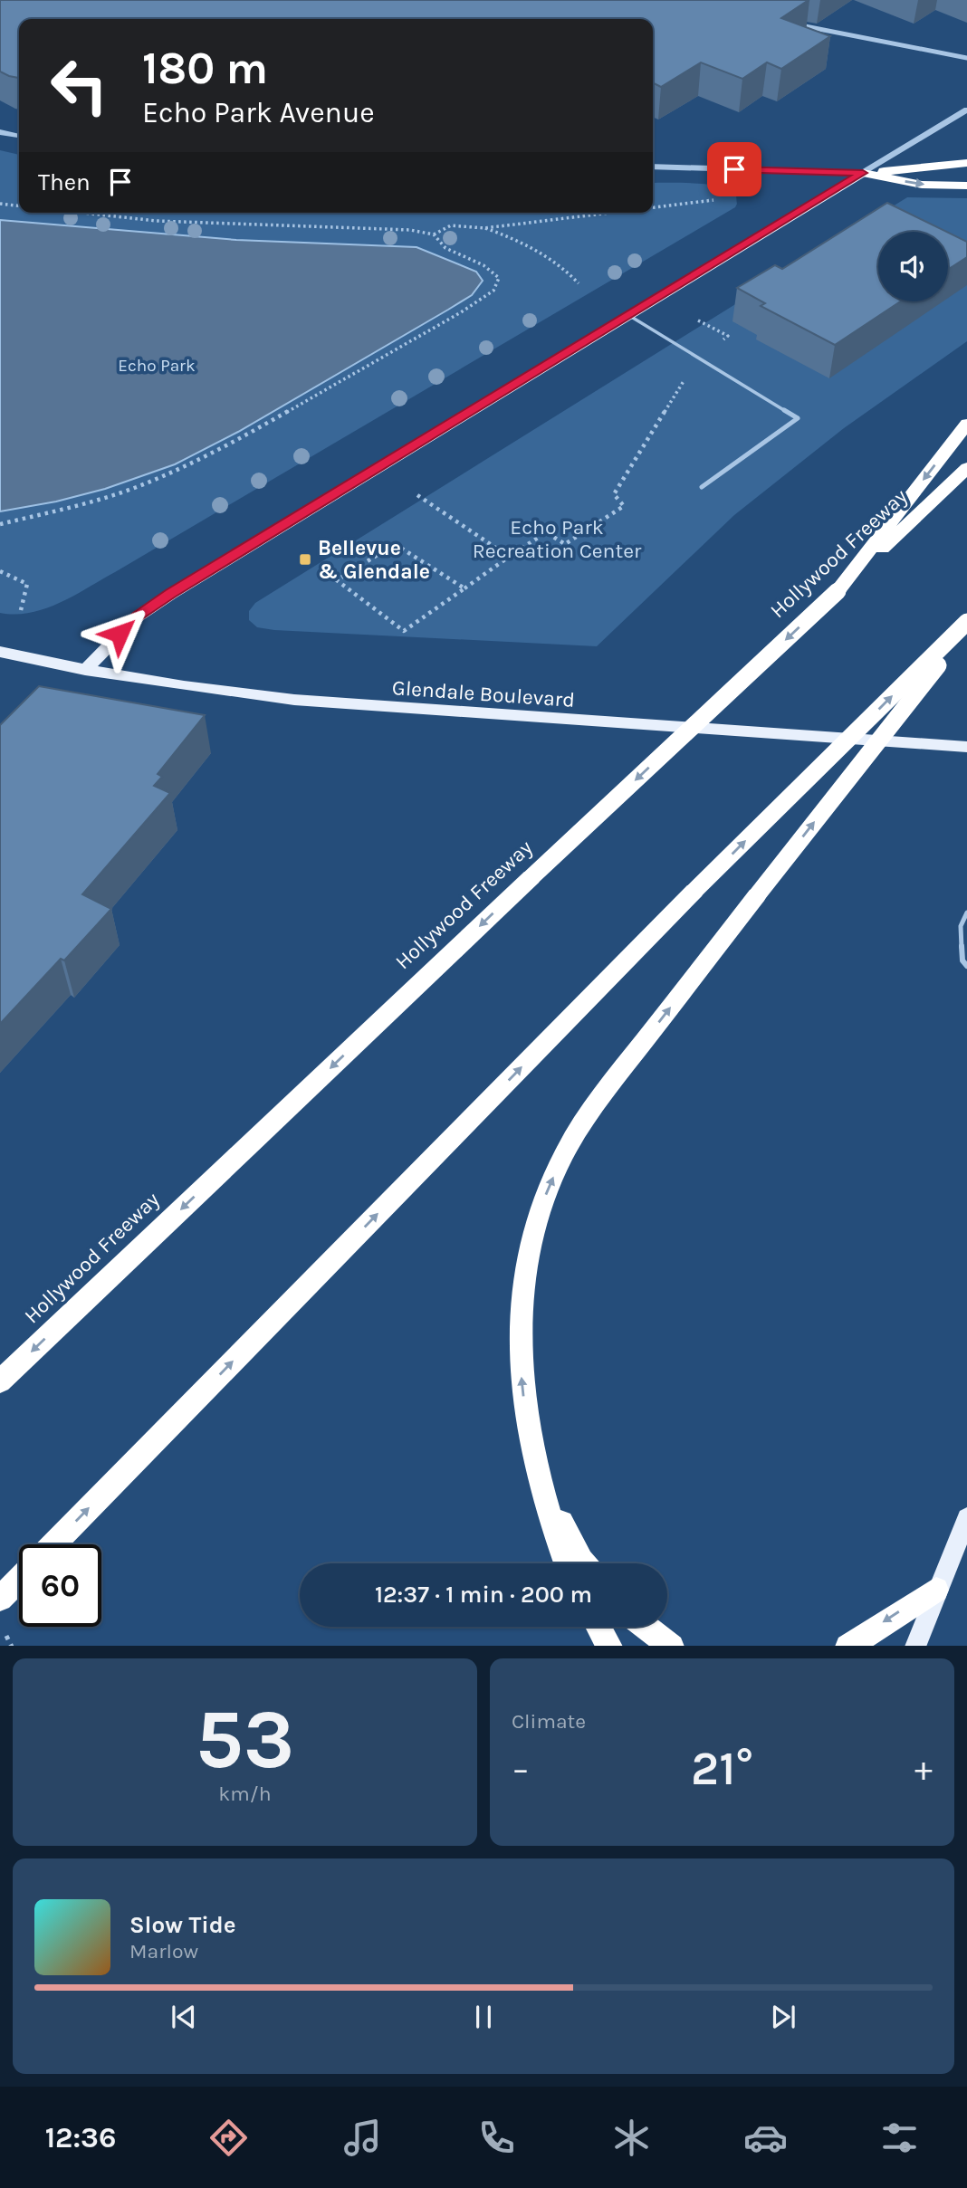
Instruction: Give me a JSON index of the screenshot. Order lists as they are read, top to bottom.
{
  "streets": {
    "highway": ["Hollywood Freeway"],
    "main road": ["Glendale Boulevard"]
  },
  "parks": ["Echo Park", "Echo Park Recreation Center"],
  "places": {
    "transit": ["Bellevue & Glendale"]
  },
  "page": {
    "turn": ["180 m", "Echo Park Avenue"],
    "then": "Then",
    "limit": "60",
    "trip": "12:37 · 1 min · 200 m",
    "tile": [
      ["53", "km/h"],
      "Climate"
    ],
    "heat": ["−", "21°", "+"],
    "song": ["Slow Tide", "Marlow"],
    "tabs": "12:36"
  }
}
